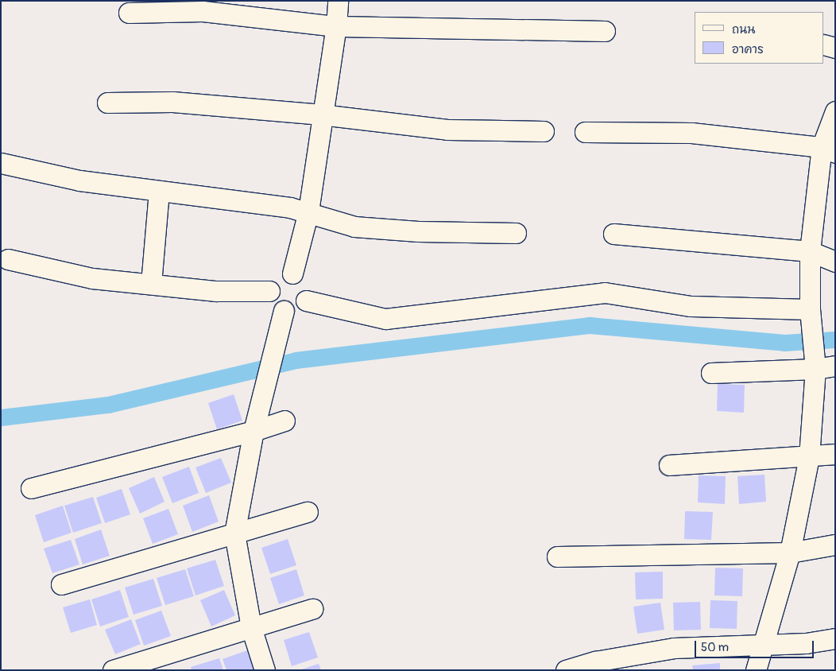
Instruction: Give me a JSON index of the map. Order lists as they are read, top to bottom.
{
  "legend": ["ถนน", "อาคาร"],
  "scale_bar": "50 m"
}
